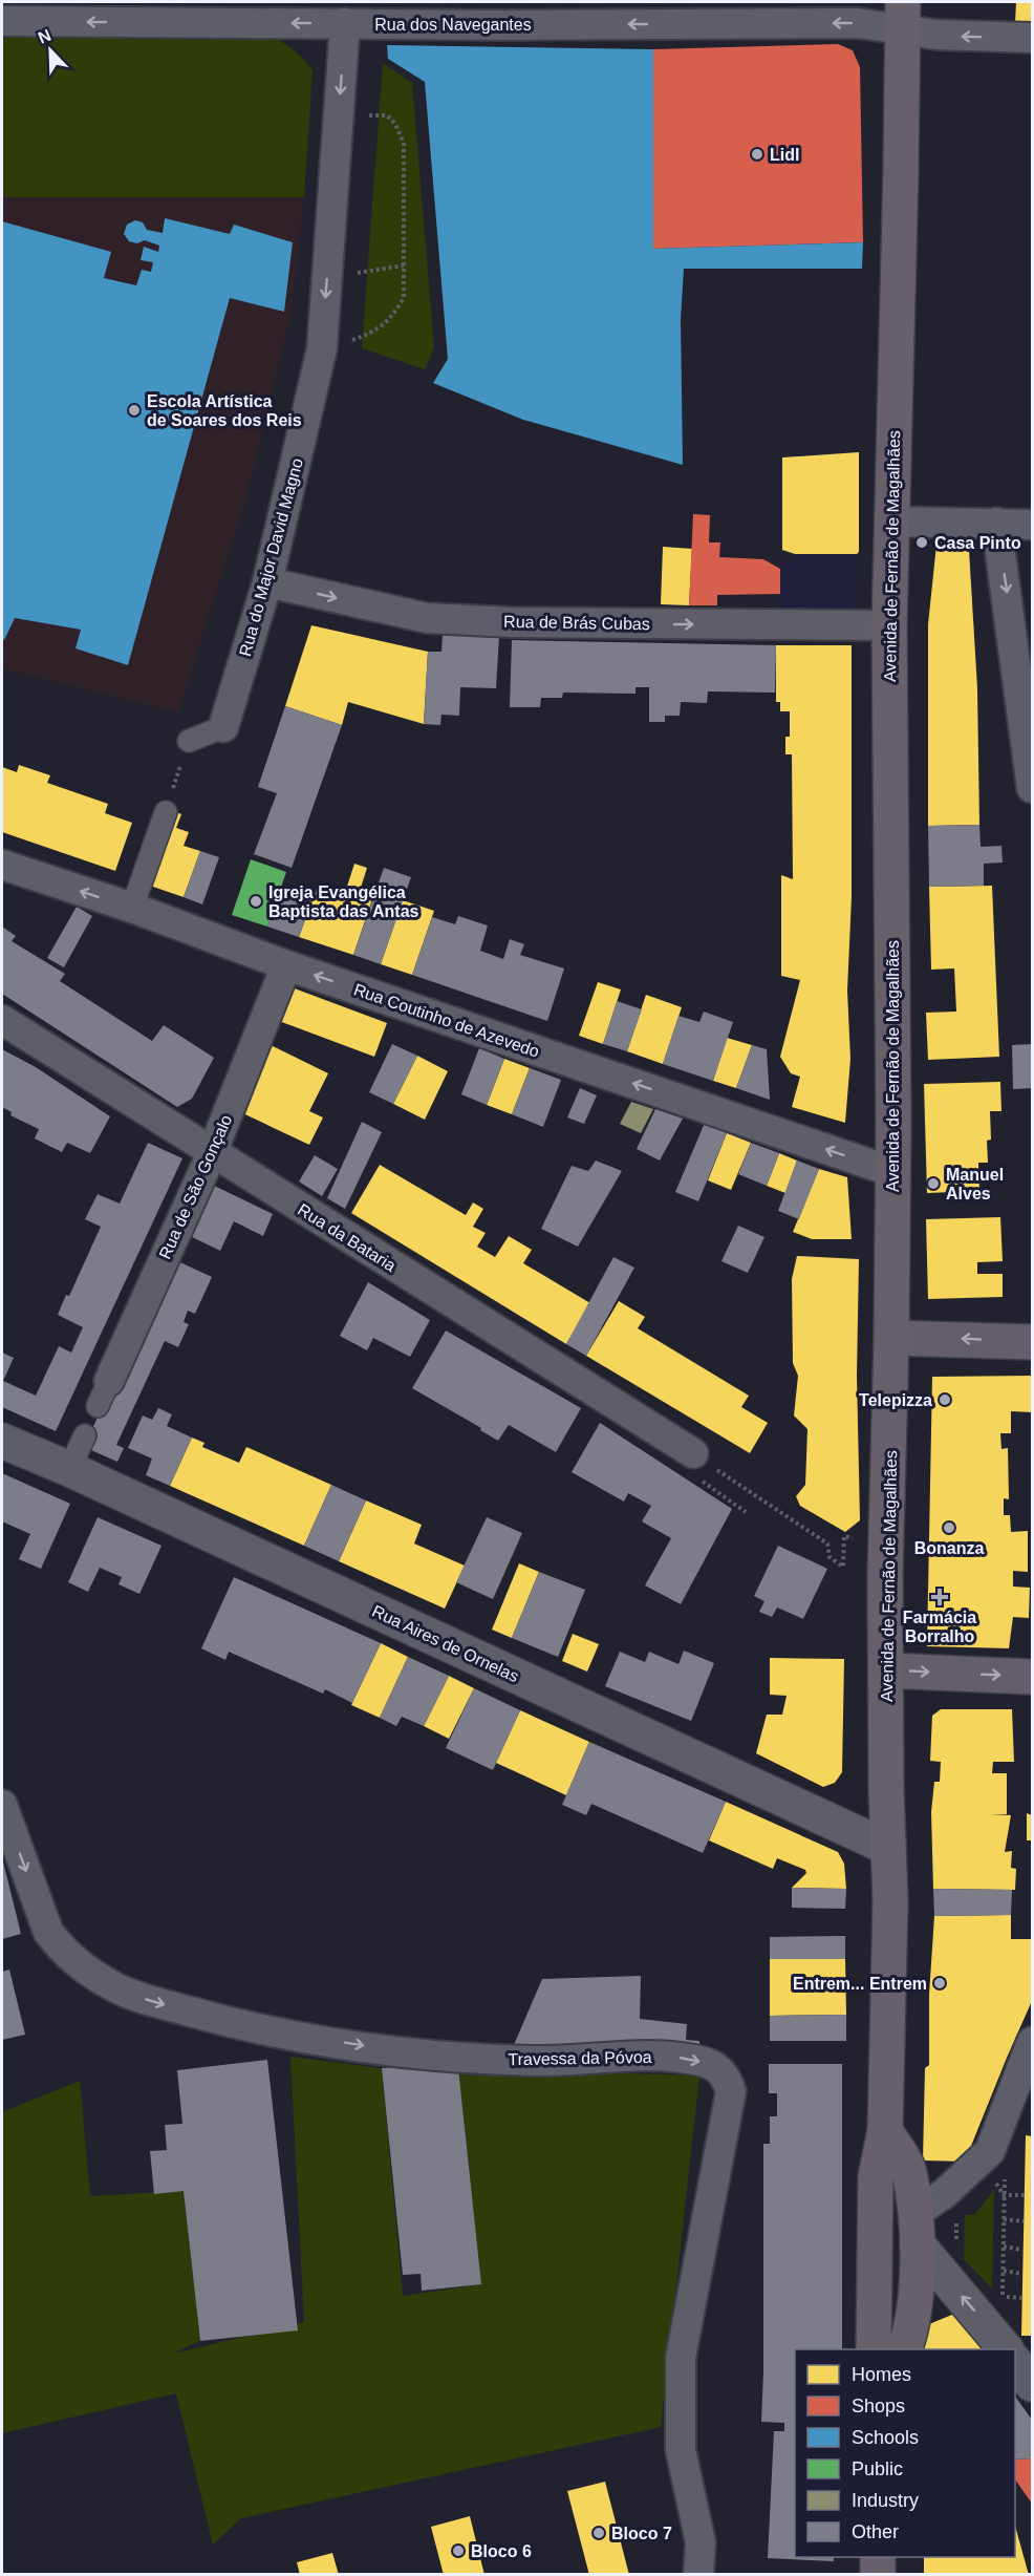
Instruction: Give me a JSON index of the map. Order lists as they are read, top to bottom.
{
  "streets": {
    "main road": ["Avenida de Fernão de Magalhães"],
    "street": [
      "Rua dos Navegantes",
      "Rua do Major David Magno",
      "Rua de Brás Cubas",
      "Rua Coutinho de Azevedo",
      "Rua de São Gonçalo",
      "Rua da Bataria",
      "Rua Aires de Ornelas",
      "Travessa da Póvoa"
    ]
  },
  "crossings": [
    ["Rua dos Navegantes", "Avenida de Fernão de Magalhães"],
    ["Rua dos Navegantes", "Rua do Major David Magno"],
    ["Avenida de Fernão de Magalhães", "Rua de Brás Cubas"],
    ["Avenida de Fernão de Magalhães", "Rua Coutinho de Azevedo"],
    ["Avenida de Fernão de Magalhães", "Rua Aires de Ornelas"],
    ["Rua do Major David Magno", "Rua de Brás Cubas"],
    ["Rua Coutinho de Azevedo", "Rua de São Gonçalo"],
    ["Rua de São Gonçalo", "Rua da Bataria"]
  ],
  "one_way": ["Rua dos Navegantes", "Rua de Brás Cubas", "Rua Coutinho de Azevedo"],
  "places": {
    "other": [
      "Lidl",
      "Escola Artística de Soares dos Reis",
      "Casa Pinto",
      "Igreja Evangélica Baptista das Antas",
      "Manuel Alves",
      "Telepizza",
      "Bonanza",
      "Entrem... Entrem",
      "Bloco 7",
      "Bloco 6"
    ],
    "health": ["Farmácia Borralho"]
  },
  "legend": [
    "Homes",
    "Shops",
    "Schools",
    "Public",
    "Industry",
    "Other"
  ],
  "north": "top left"
}
